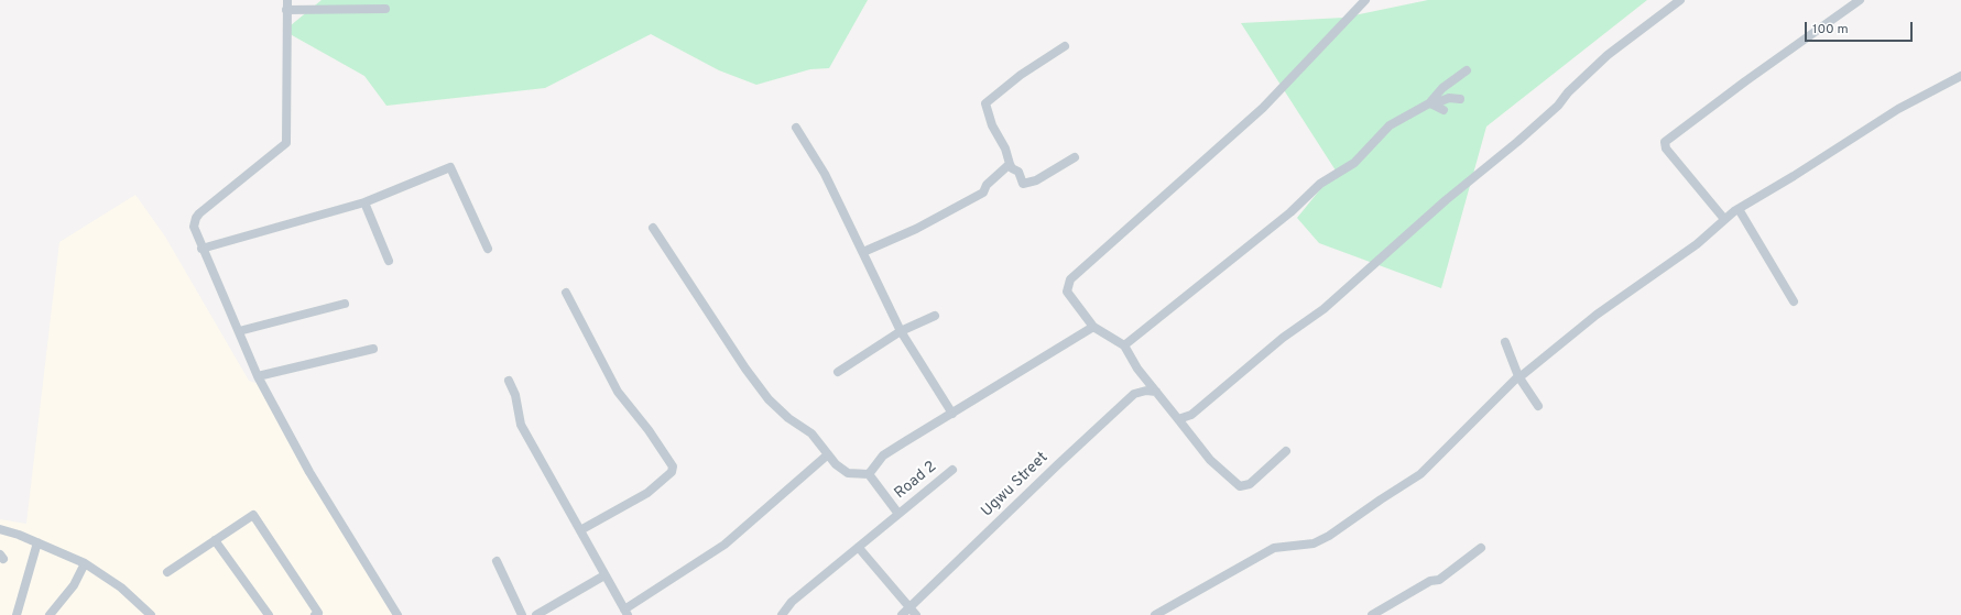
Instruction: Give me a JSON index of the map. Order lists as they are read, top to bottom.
{
  "streets": {
    "street": ["Road 2", "Ugwu Street"]
  },
  "scale_bar": "100 m"
}
